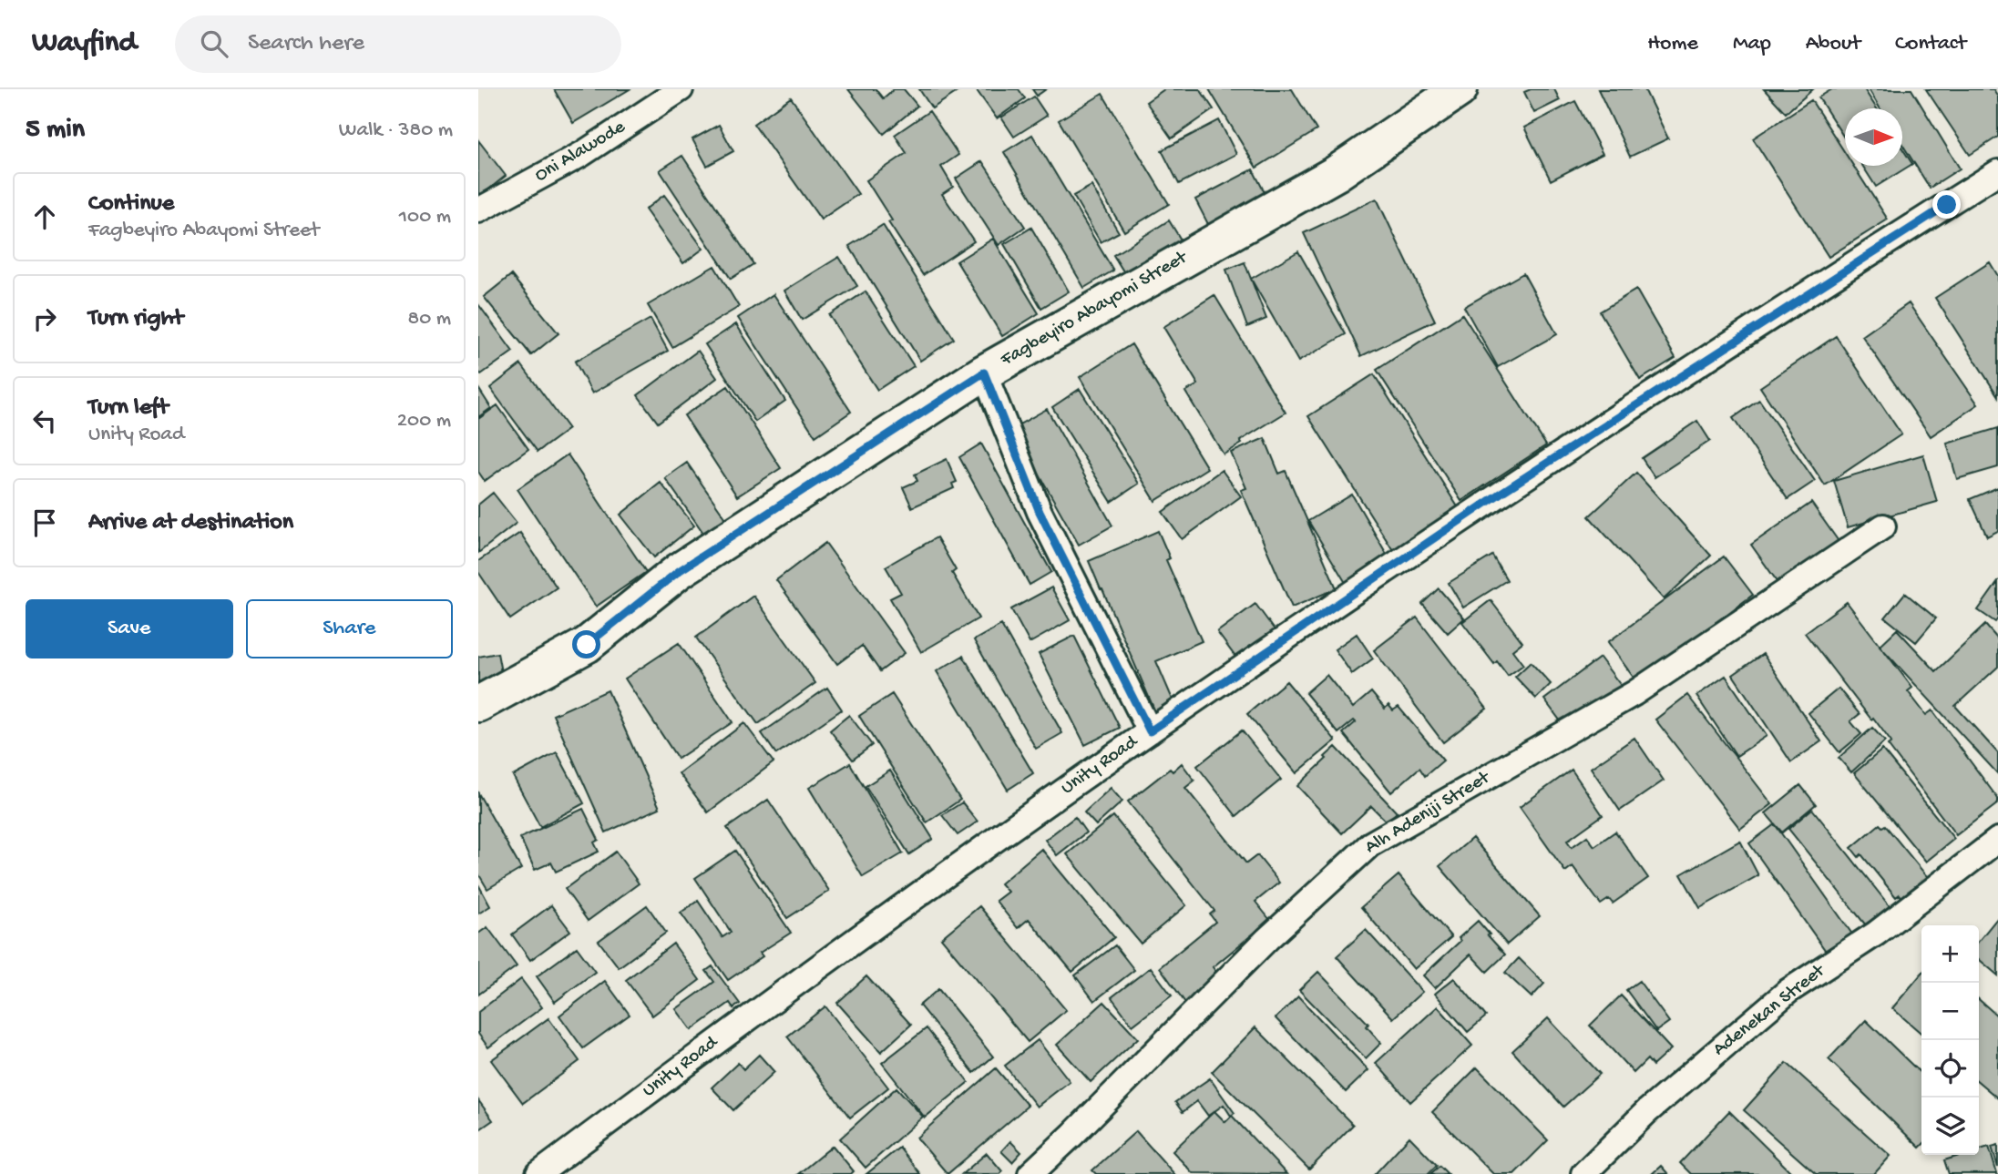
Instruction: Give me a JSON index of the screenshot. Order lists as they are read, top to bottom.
{
  "streets": {
    "street": [
      "Oni Alawode",
      "Fagbeyiro Abayomi Street",
      "Unity Road",
      "Alh Adeniji Street",
      "Adenekan Street"
    ]
  },
  "north": "right",
  "page": {
    "header": "Wayfind",
    "search": "Search here",
    "nav": [
      "Home",
      "Map",
      "About",
      "Contact"
    ],
    "heading": ["5 min", "Walk · 380 m"],
    "list": [
      ["Continue", "Fagbeyiro Abayomi Street", "100 m"],
      ["Turn right", "80 m"],
      ["Turn left", "Unity Road", "200 m"],
      "Arrive at destination"
    ],
    "buttons": ["Save", "Share"],
    "map_buttons": ["+", "−"]
  }
}
